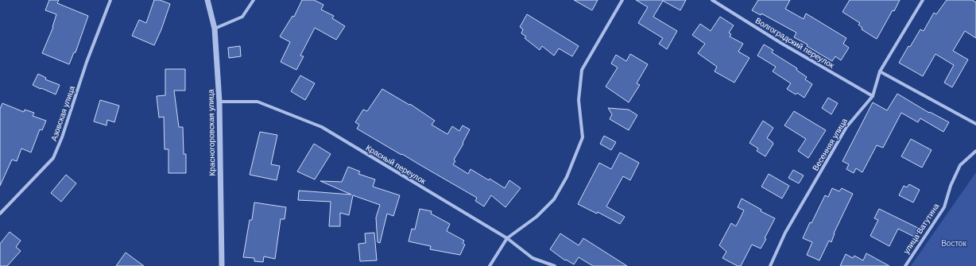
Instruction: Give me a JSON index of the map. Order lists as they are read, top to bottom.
{
  "streets": {
    "street": [
      "Волгоградский переулок",
      "Азовская улица",
      "Красногоровская улица",
      "Весенняя улица",
      "Красный переулок",
      "улица Ватутина"
    ]
  },
  "crossings": [
    ["Волгоградский переулок", "Весенняя улица"],
    ["Красногоровская улица", "Красный переулок"]
  ],
  "parks": ["Восток"]
}
